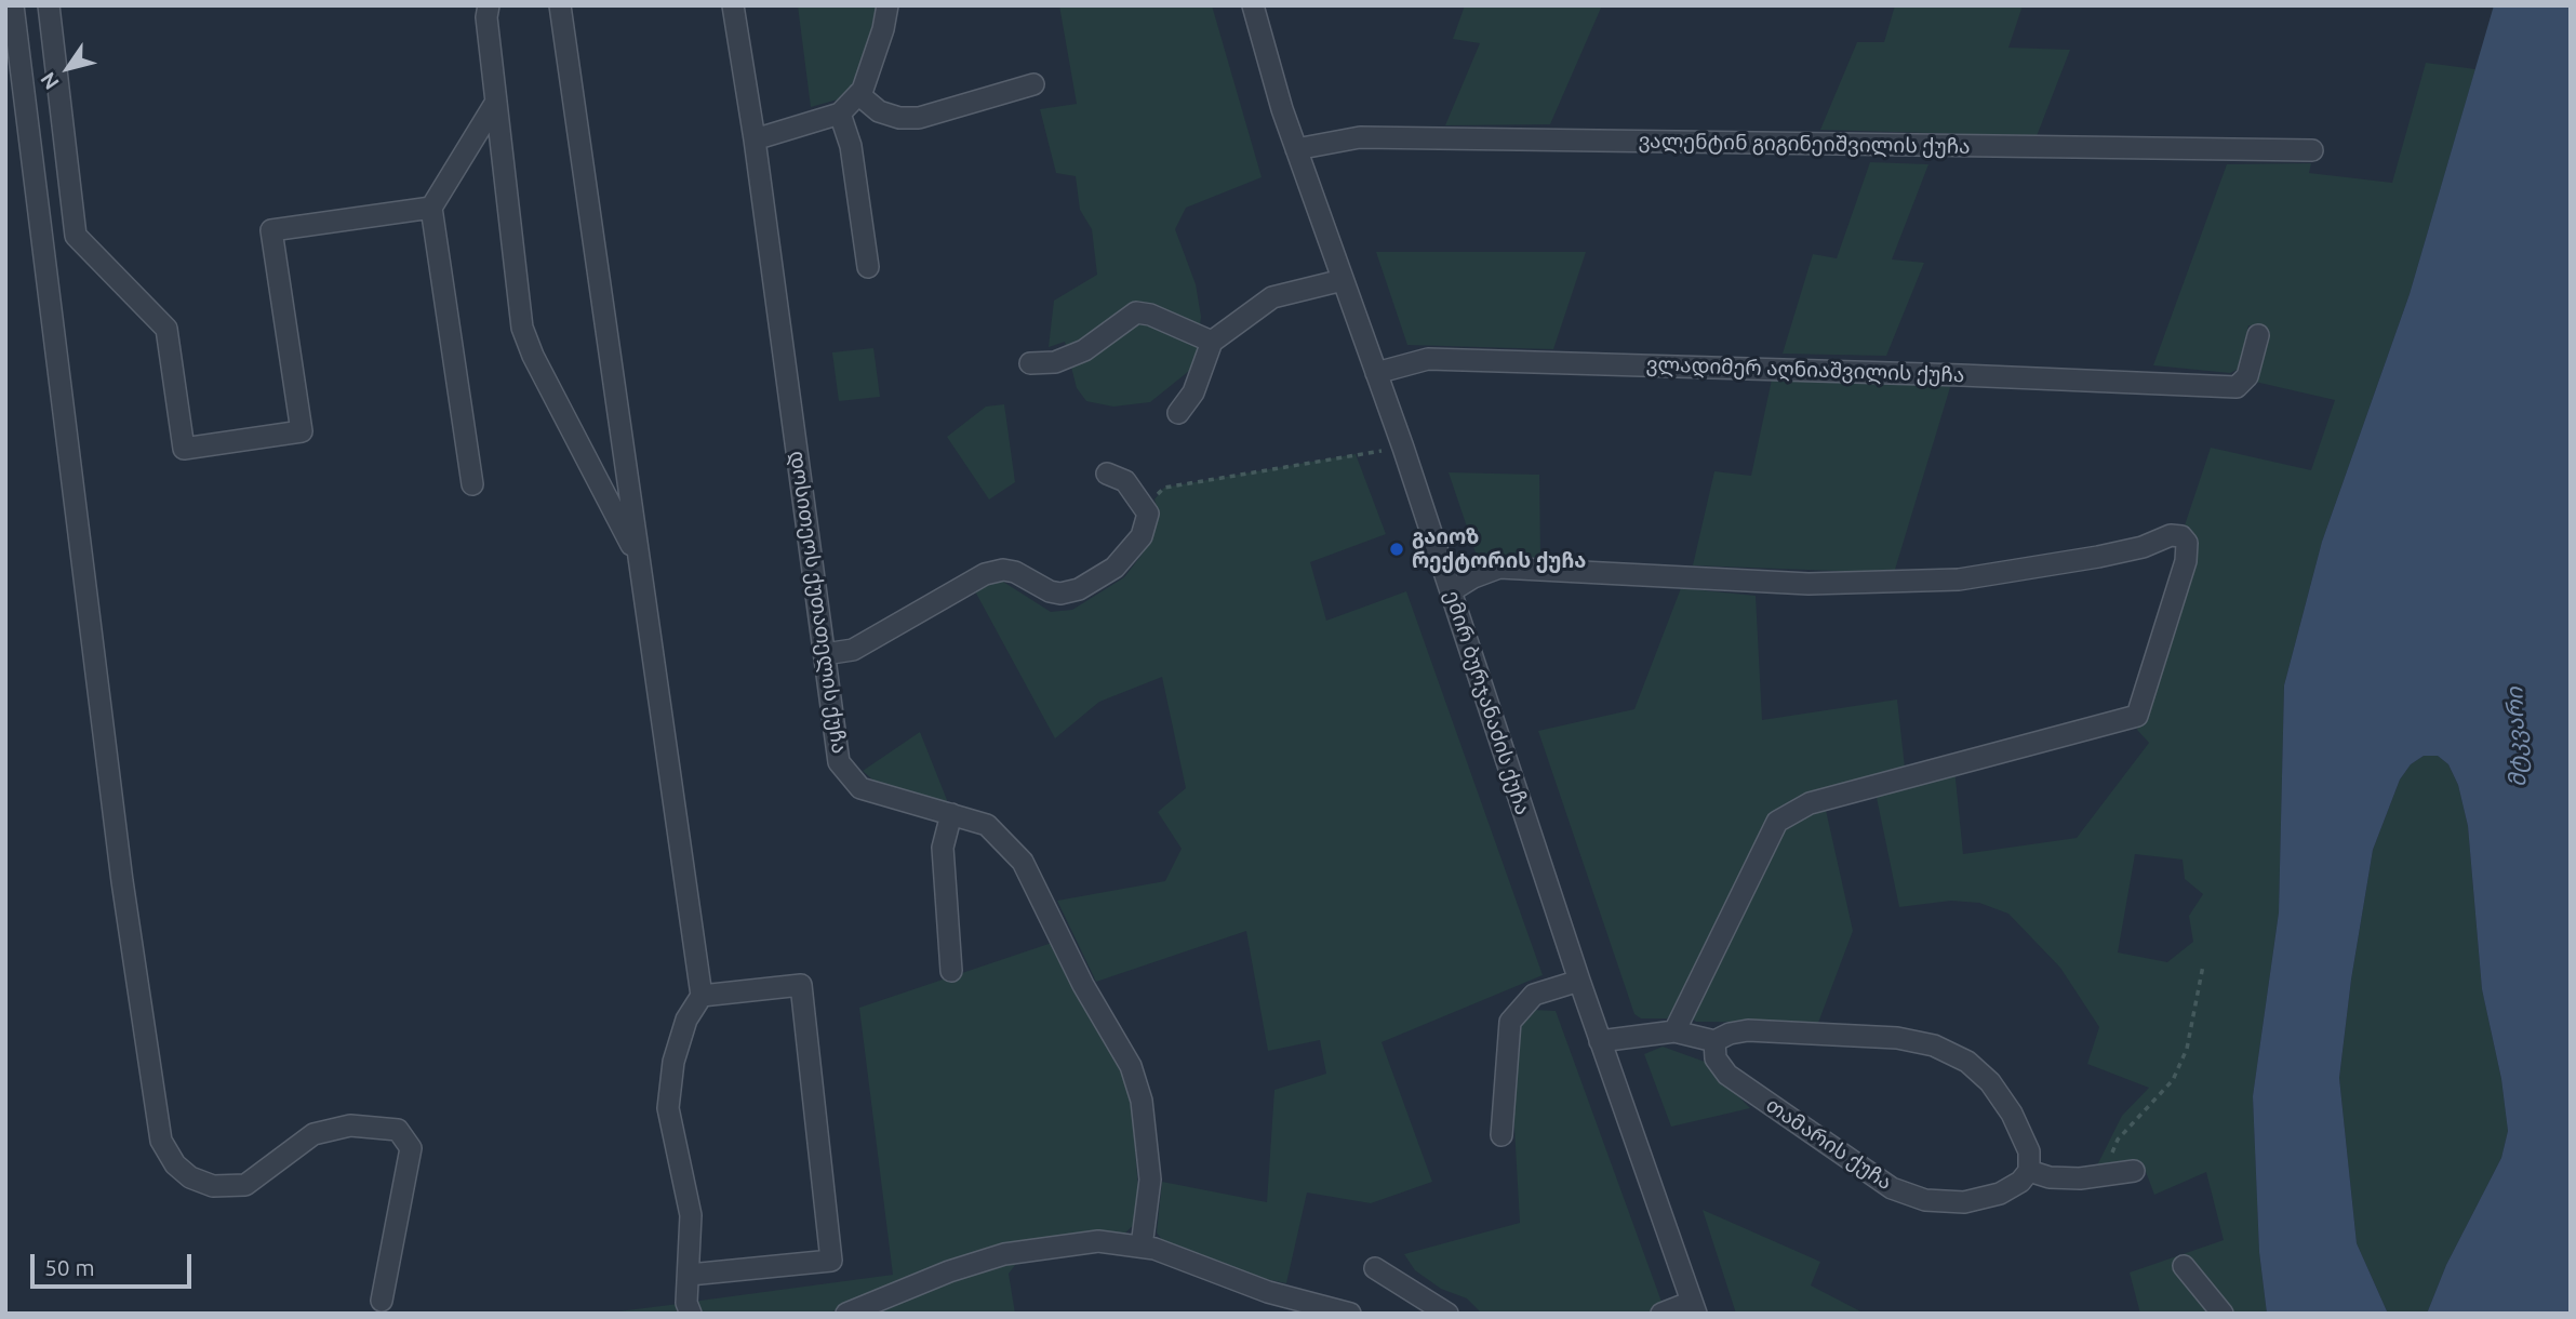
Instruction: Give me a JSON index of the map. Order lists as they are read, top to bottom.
{
  "streets": {
    "street": [
      "ვალენტინ გიგინეიშვილის ქუჩა",
      "ვლადიმერ აღნიაშვილის ქუჩა",
      "დოსითეოს ქუთათელის ქუჩა",
      "ემირ ბურჯანაძის ქუჩა",
      "თამარის ქუჩა"
    ]
  },
  "crossings": [
    ["ვალენტინ გიგინეიშვილის ქუჩა", "ემირ ბურჯანაძის ქუჩა"],
    ["ვლადიმერ აღნიაშვილის ქუჩა", "ემირ ბურჯანაძის ქუჩა"]
  ],
  "water": ["მტკვარი"],
  "places": ["გაიოზ რექტორის ქუჩა"],
  "scale_bar": "50 m",
  "north": "bottom left"
}
